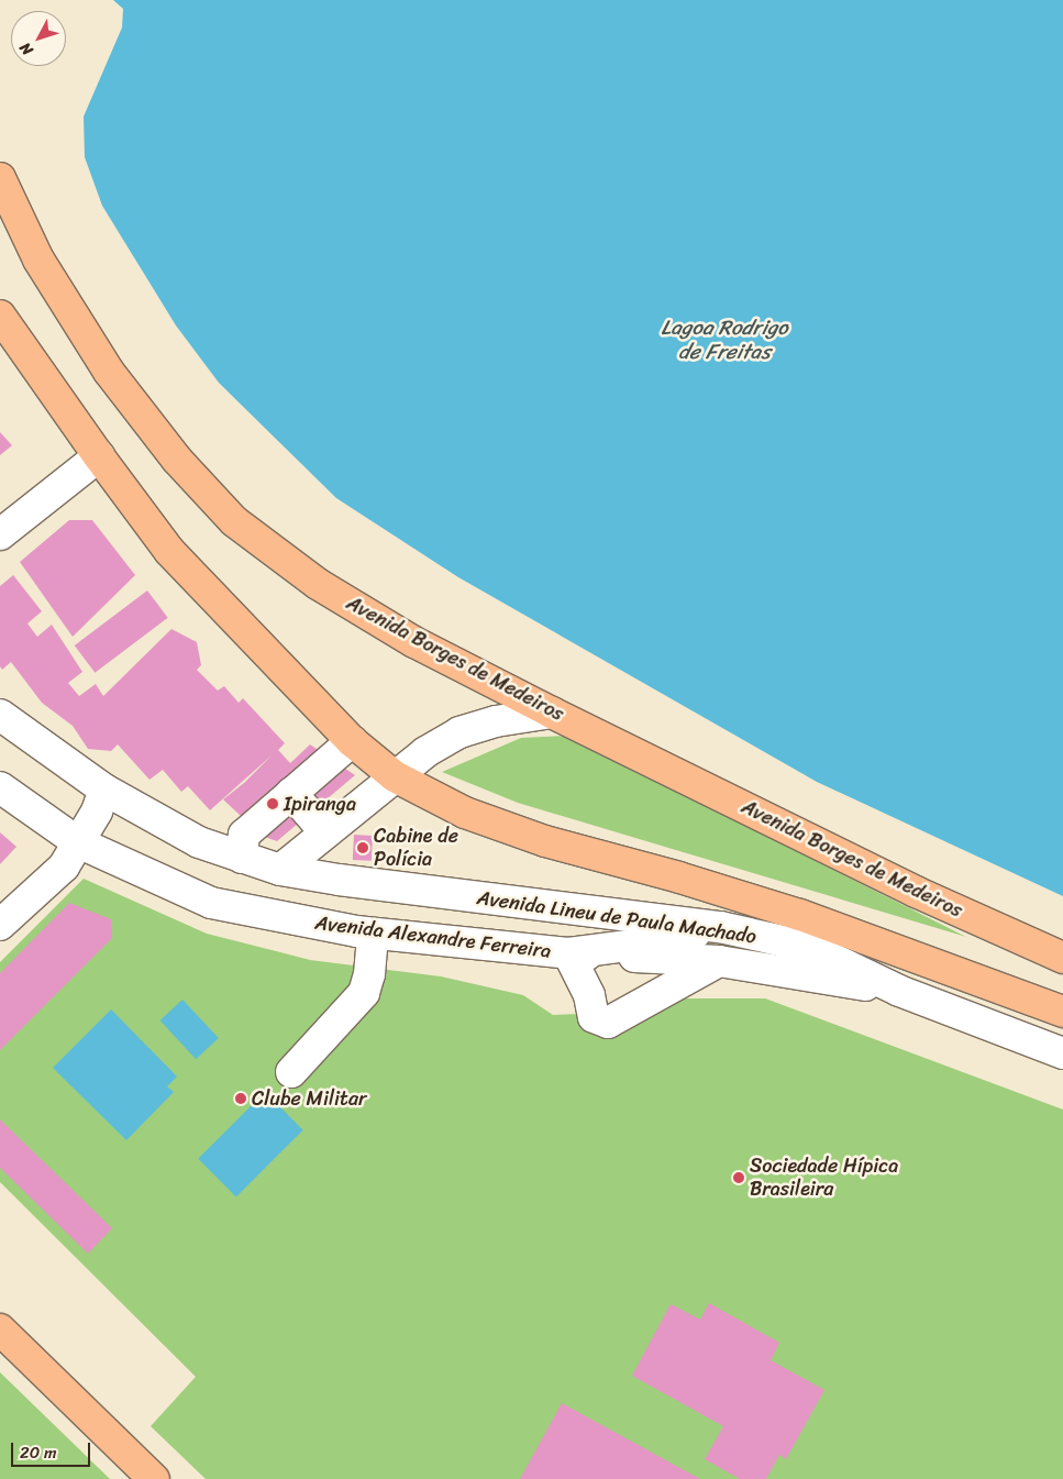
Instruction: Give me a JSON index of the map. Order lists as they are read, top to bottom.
{
  "streets": {
    "main road": ["Avenida Borges de Medeiros"],
    "street": ["Avenida Lineu de Paula Machado", "Avenida Alexandre Ferreira"]
  },
  "crossings": [
    ["Avenida Lineu de Paula Machado", "Avenida Alexandre Ferreira"]
  ],
  "water": ["Lagoa Rodrigo de Freitas"],
  "places": [
    "Ipiranga",
    "Cabine de Polícia",
    "Clube Militar",
    "Sociedade Hípica Brasileira"
  ],
  "scale_bar": "20 m",
  "north": "bottom left"
}
